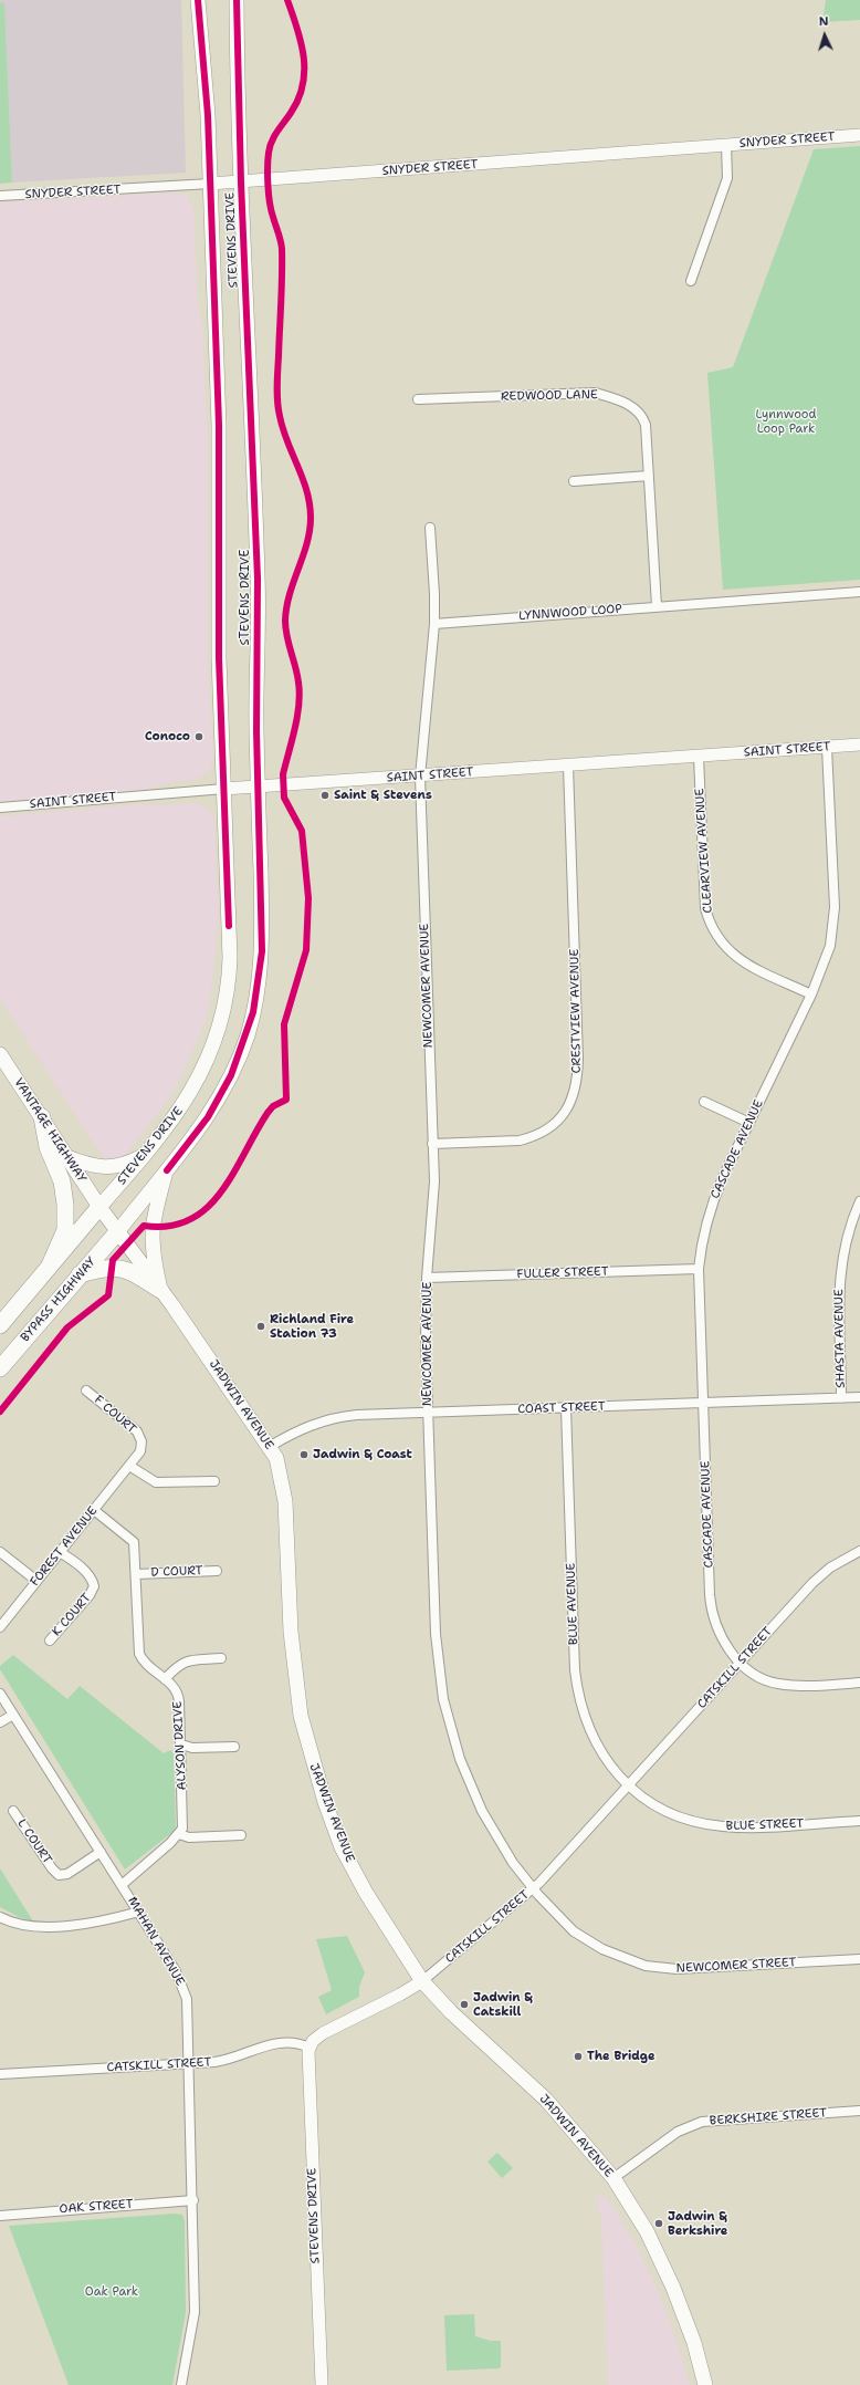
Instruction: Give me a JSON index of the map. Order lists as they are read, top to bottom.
{
  "streets": {
    "highway": ["BYPASS HIGHWAY"],
    "main road": ["STEVENS DRIVE", "VANTAGE HIGHWAY", "JADWIN AVENUE"],
    "street": [
      "SNYDER STREET",
      "REDWOOD LANE",
      "LYNNWOOD LOOP",
      "SAINT STREET",
      "CLEARVIEW AVENUE",
      "NEWCOMER AVENUE",
      "CRESTVIEW AVENUE",
      "CASCADE AVENUE",
      "FULLER STREET",
      "SHASTA AVENUE",
      "COAST STREET",
      "F COURT",
      "FOREST AVENUE",
      "D COURT",
      "BLUE AVENUE",
      "K COURT",
      "CATSKILL STREET",
      "ALYSON DRIVE",
      "BLUE STREET",
      "L COURT",
      "MAHAN AVENUE",
      "NEWCOMER STREET",
      "BERKSHIRE STREET",
      "OAK STREET"
    ]
  },
  "crossings": [
    ["SNYDER STREET", "STEVENS DRIVE"],
    ["STEVENS DRIVE", "SAINT STREET"],
    ["STEVENS DRIVE", "VANTAGE HIGHWAY"],
    ["STEVENS DRIVE", "BYPASS HIGHWAY"],
    ["STEVENS DRIVE", "JADWIN AVENUE"],
    ["STEVENS DRIVE", "CATSKILL STREET"],
    ["REDWOOD LANE", "LYNNWOOD LOOP"],
    ["SAINT STREET", "CLEARVIEW AVENUE"],
    ["SAINT STREET", "NEWCOMER AVENUE"],
    ["SAINT STREET", "CRESTVIEW AVENUE"],
    ["SAINT STREET", "CASCADE AVENUE"],
    ["CLEARVIEW AVENUE", "CASCADE AVENUE"],
    ["NEWCOMER AVENUE", "CRESTVIEW AVENUE"],
    ["NEWCOMER AVENUE", "FULLER STREET"],
    ["NEWCOMER AVENUE", "COAST STREET"],
    ["NEWCOMER AVENUE", "CATSKILL STREET"],
    ["NEWCOMER AVENUE", "NEWCOMER STREET"],
    ["VANTAGE HIGHWAY", "JADWIN AVENUE"],
    ["CASCADE AVENUE", "FULLER STREET"],
    ["CASCADE AVENUE", "COAST STREET"],
    ["CASCADE AVENUE", "CATSKILL STREET"],
    ["BYPASS HIGHWAY", "JADWIN AVENUE"],
    ["SHASTA AVENUE", "COAST STREET"],
    ["JADWIN AVENUE", "COAST STREET"],
    ["JADWIN AVENUE", "CATSKILL STREET"],
    ["JADWIN AVENUE", "BERKSHIRE STREET"],
    ["COAST STREET", "BLUE AVENUE"],
    ["F COURT", "FOREST AVENUE"],
    ["FOREST AVENUE", "K COURT"],
    ["FOREST AVENUE", "ALYSON DRIVE"],
    ["D COURT", "ALYSON DRIVE"],
    ["BLUE AVENUE", "CATSKILL STREET"],
    ["BLUE AVENUE", "BLUE STREET"],
    ["CATSKILL STREET", "BLUE STREET"],
    ["CATSKILL STREET", "MAHAN AVENUE"],
    ["CATSKILL STREET", "NEWCOMER STREET"],
    ["L COURT", "MAHAN AVENUE"],
    ["MAHAN AVENUE", "OAK STREET"]
  ],
  "parks": ["Lynnwood Loop Park", "Oak Park"],
  "places": [
    "Conoco",
    "Saint & Stevens",
    "Richland Fire Station 73",
    "Jadwin & Coast",
    "Jadwin & Catskill",
    "The Bridge",
    "Jadwin & Berkshire"
  ],
  "north": "top"
}
